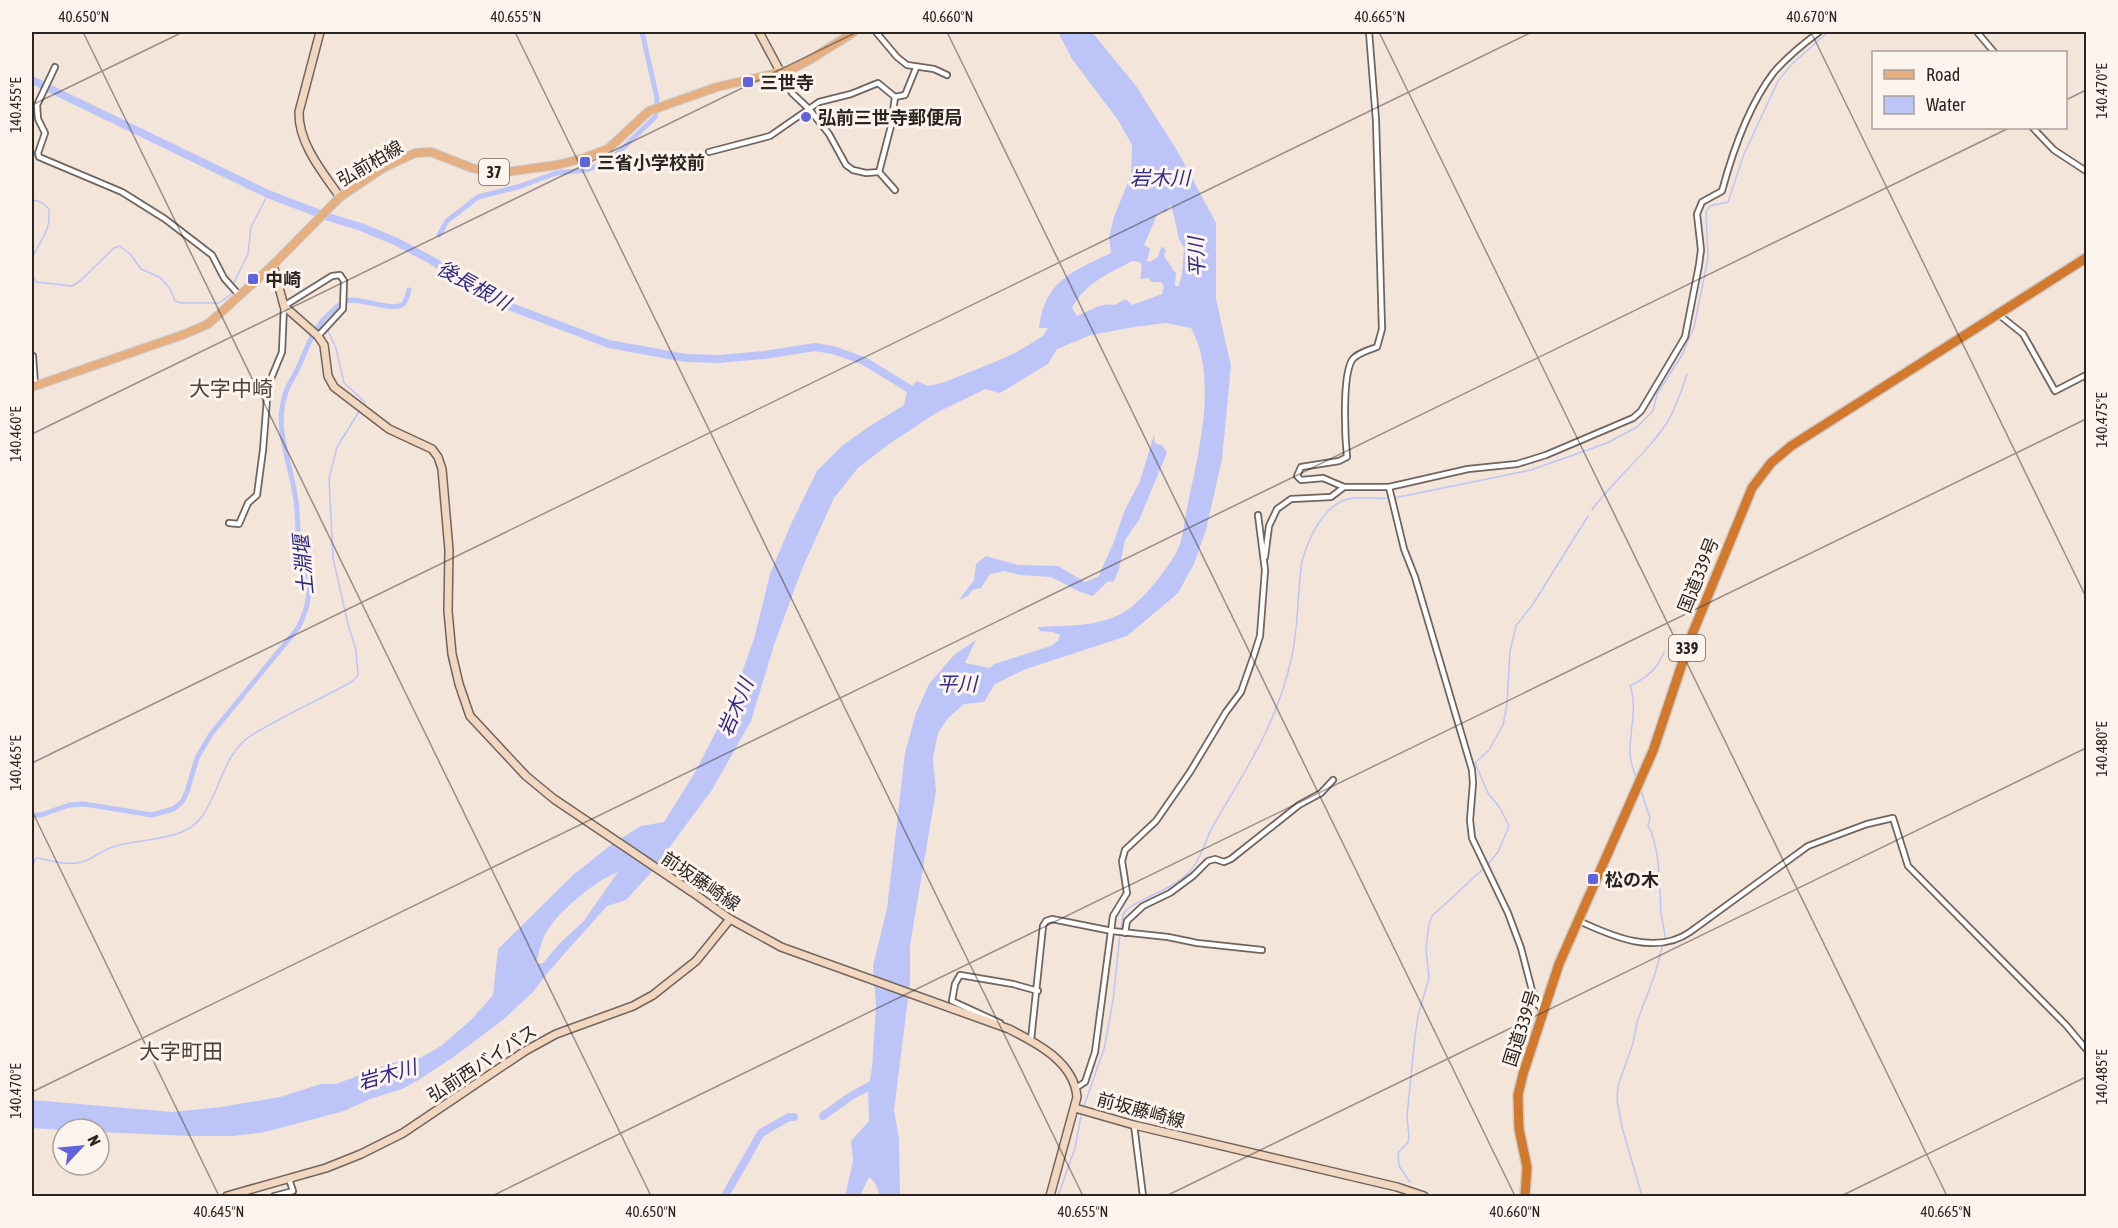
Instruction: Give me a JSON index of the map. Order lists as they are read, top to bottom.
{
  "streets": {
    "highway": ["国道339号", "339"],
    "main road": [
      "弘前柏線",
      "37",
      "前坂藤崎線",
      "弘前西バイパス"
    ]
  },
  "crossings": [
    ["前坂藤崎線", "弘前西バイパス"]
  ],
  "districts": ["大字中崎", "大字町田"],
  "water": [
    "岩木川",
    "平川",
    "後長根川",
    "土淵堰"
  ],
  "places": {
    "transit": [
      "三世寺",
      "三省小学校前",
      "中崎",
      "松の木"
    ],
    "other": ["弘前三世寺郵便局"]
  },
  "legend": ["Road", "Water"],
  "north": "top right",
  "coordinates": [
    "40.650°N",
    "40.655°N",
    "40.660°N",
    "40.665°N",
    "40.670°N",
    "140.470°E",
    "140.455°E",
    "140.475°E",
    "140.460°E",
    "140.480°E",
    "140.465°E",
    "140.485°E",
    "40.645°N"
  ]
}
